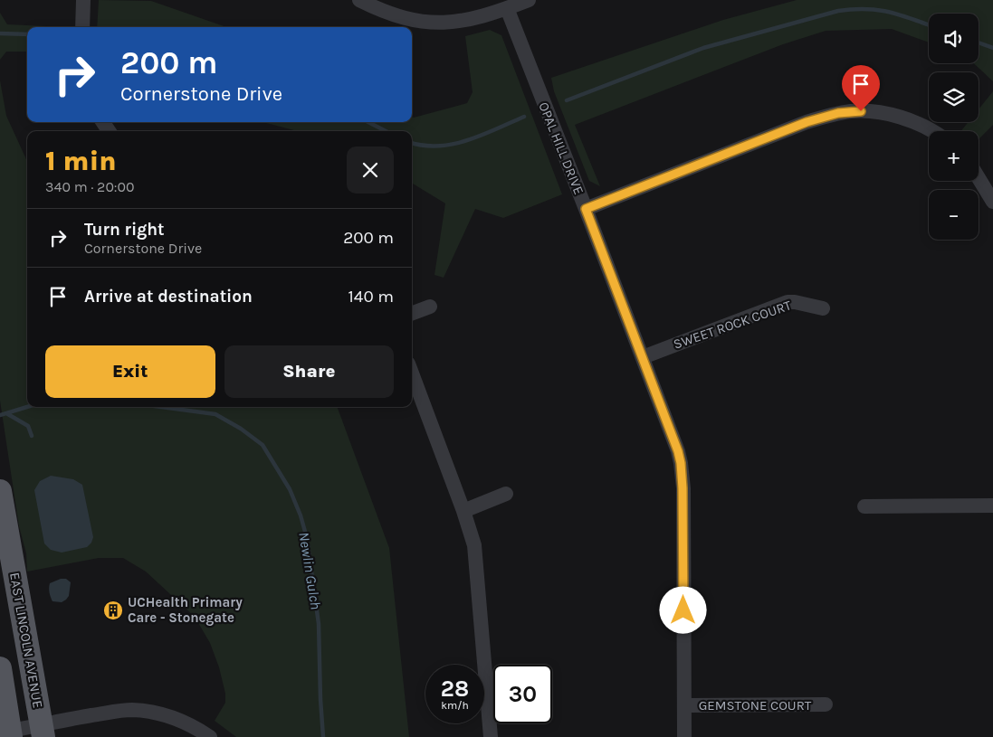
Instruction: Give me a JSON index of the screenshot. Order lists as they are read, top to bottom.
{
  "streets": {
    "main road": ["EAST LINCOLN AVENUE"],
    "street": ["OPAL HILL DRIVE", "SWEET ROCK COURT", "GEMSTONE COURT"]
  },
  "crossings": [
    ["OPAL HILL DRIVE", "SWEET ROCK COURT"],
    ["OPAL HILL DRIVE", "GEMSTONE COURT"]
  ],
  "water": ["Newlin Gulch"],
  "places": {
    "building": ["UCHealth Primary Care - Stonegate"]
  },
  "page": {
    "map_buttons": ["+", "−"],
    "turn": ["200 m", "Cornerstone Drive"],
    "heading": ["1 min", "340 m · 20:00"],
    "list": [
      {
        "name": "Turn right",
        "note": "Cornerstone Drive",
        "value": "200 m"
      },
      {
        "name": "Arrive at destination",
        "value": "140 m"
      }
    ],
    "buttons": ["Exit", "Share"],
    "speed": "28 km/h",
    "limit": "30"
  }
}
